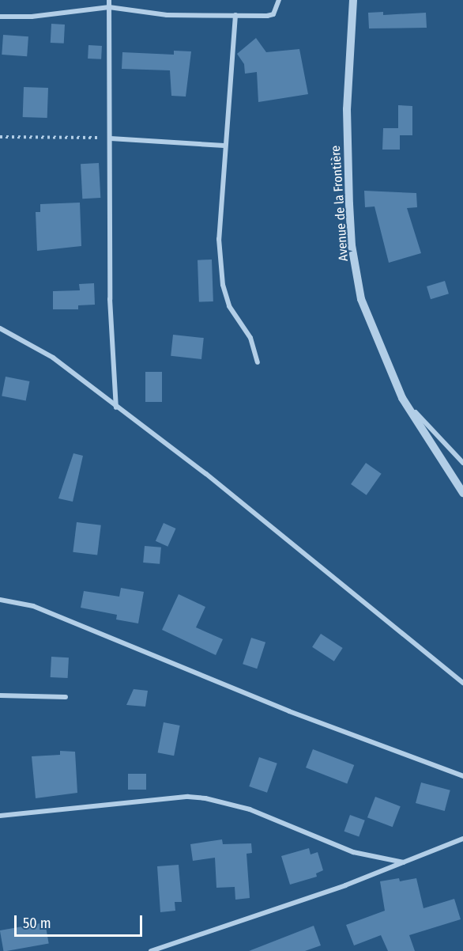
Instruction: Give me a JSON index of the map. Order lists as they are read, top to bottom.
{
  "streets": {
    "street": ["Avenue de la Frontière"]
  },
  "scale_bar": "50 m"
}
